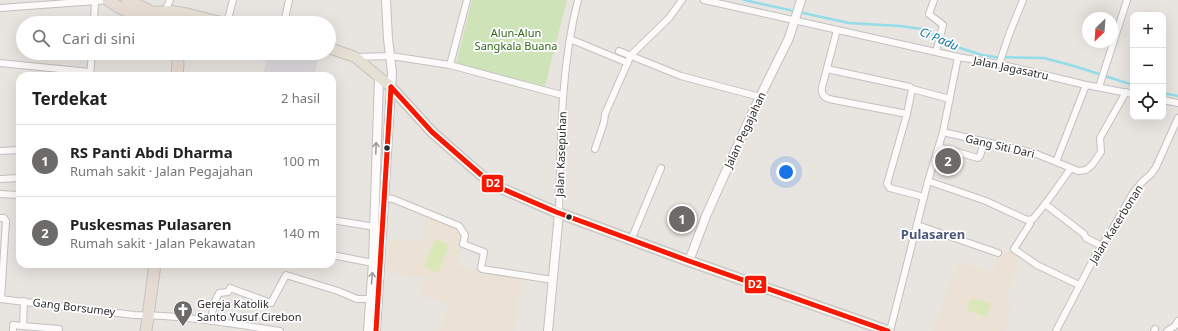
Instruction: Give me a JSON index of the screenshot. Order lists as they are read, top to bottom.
{
  "streets": {
    "street": [
      "Jalan Jagasatru",
      "Jalan Pegajahan",
      "Gang Siti Dari",
      "Jalan Kasepuhan",
      "Jalan Kacerbonan",
      "Gang Borsumey"
    ]
  },
  "crossings": [
    ["Jalan Jagasatru", "Jalan Pegajahan"]
  ],
  "districts": ["Pulasaren"],
  "water": ["Ci Padu"],
  "parks": ["Alun-Alun Sangkala Buana"],
  "places": {
    "church": ["Gereja Katolik Santo Yusuf Cirebon"]
  },
  "lines": ["transit line D2"],
  "north": "bottom left",
  "page": {
    "map_buttons": ["+", "−"],
    "search": "Cari di sini",
    "heading": ["Terdekat", "2 hasil"],
    "list": [
      {
        "mark": "1",
        "name": "RS Panti Abdi Dharma",
        "note": "Rumah sakit · Jalan Pegajahan",
        "value": "100 m"
      },
      {
        "mark": "2",
        "name": "Puskesmas Pulasaren",
        "note": "Rumah sakit · Jalan Pekawatan",
        "value": "140 m"
      }
    ],
    "pins": ["2", "1"]
  }
}
